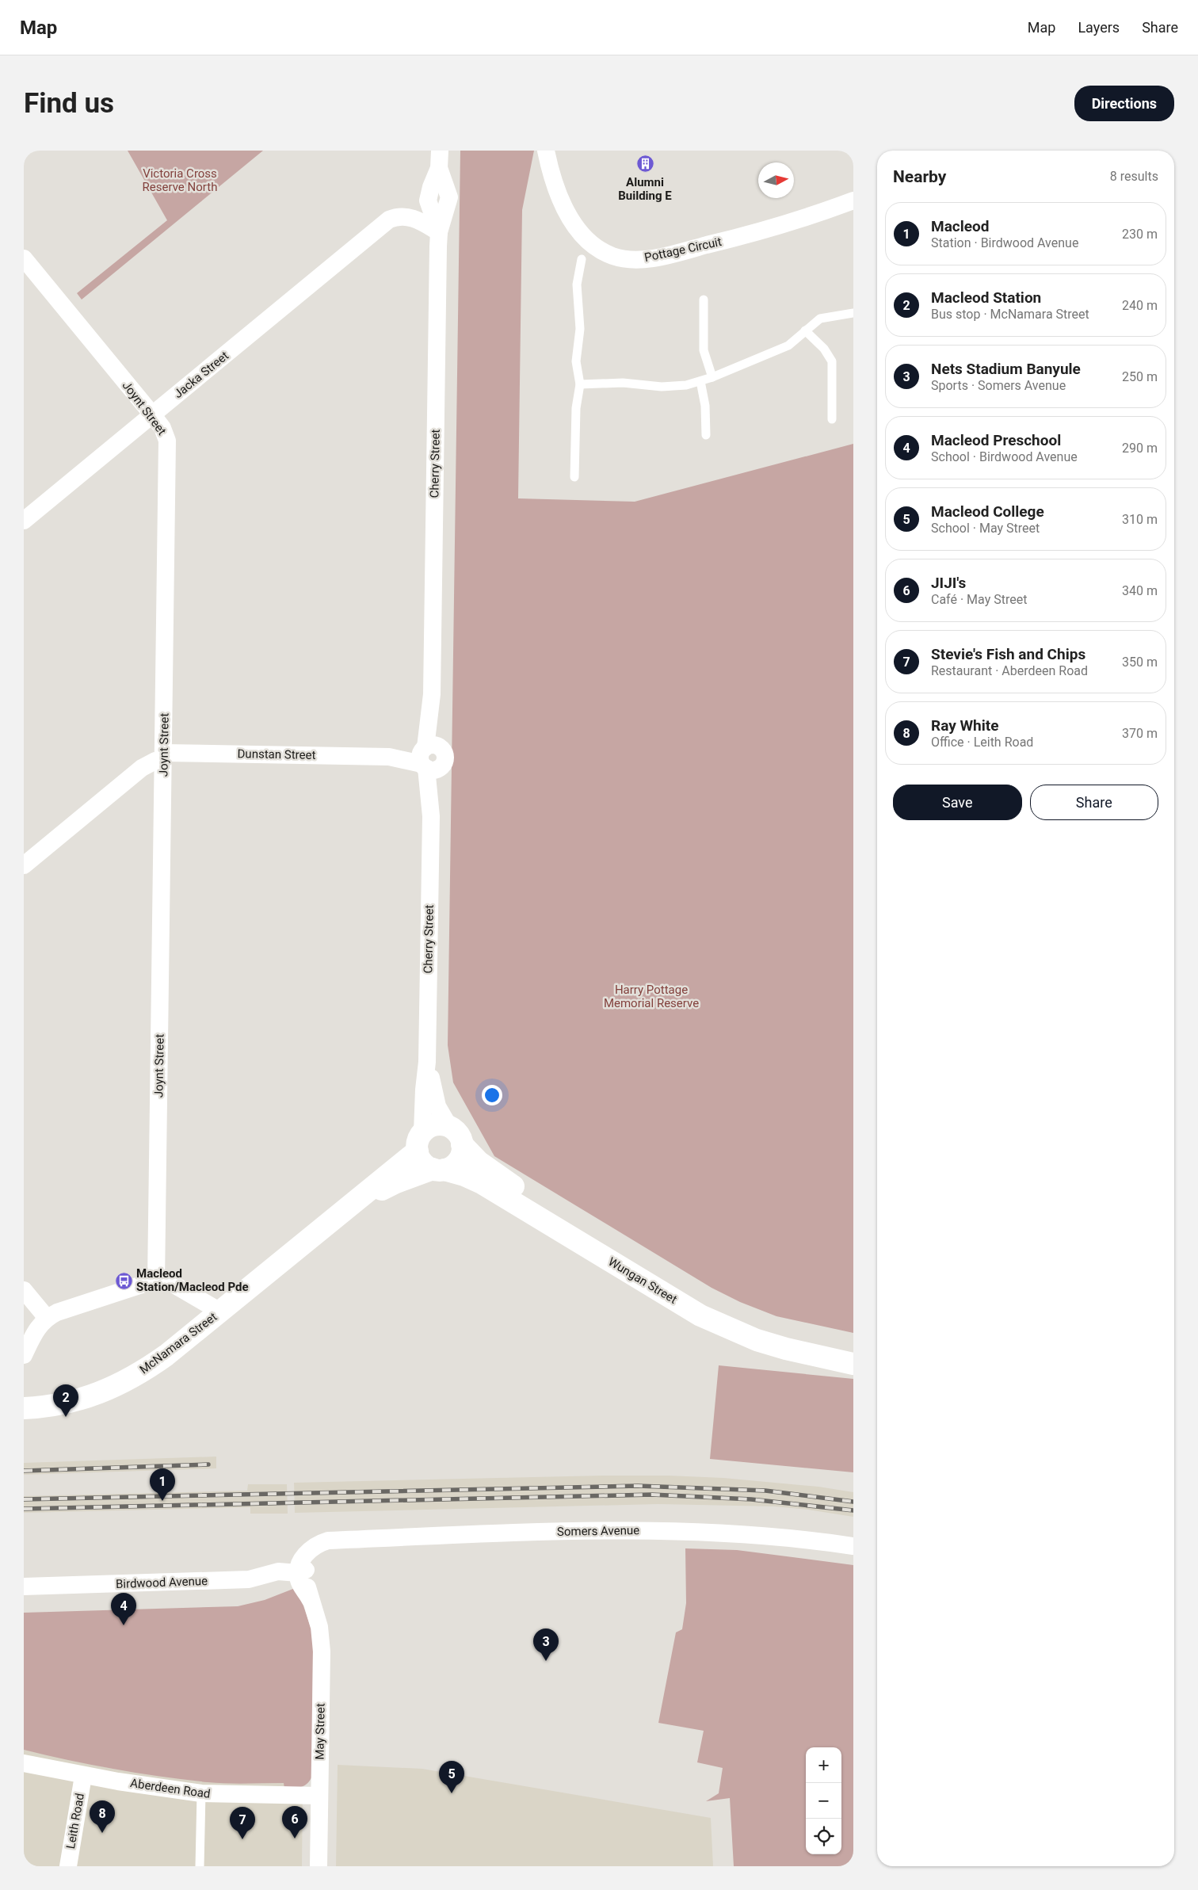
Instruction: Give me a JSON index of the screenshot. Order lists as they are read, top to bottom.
{
  "streets": {
    "street": [
      "Pottage Circuit",
      "Jacka Street",
      "Joynt Street",
      "Cherry Street",
      "Dunstan Street",
      "Wungan Street",
      "McNamara Street",
      "Somers Avenue",
      "Birdwood Avenue",
      "May Street",
      "Aberdeen Road",
      "Leith Road"
    ]
  },
  "crossings": [
    ["Jacka Street", "Joynt Street"],
    ["Jacka Street", "Cherry Street"],
    ["Joynt Street", "Dunstan Street"],
    ["Joynt Street", "McNamara Street"],
    ["Cherry Street", "Dunstan Street"],
    ["Cherry Street", "Wungan Street"],
    ["Cherry Street", "McNamara Street"],
    ["Wungan Street", "McNamara Street"],
    ["Somers Avenue", "Birdwood Avenue"],
    ["Somers Avenue", "May Street"],
    ["Birdwood Avenue", "May Street"],
    ["May Street", "Aberdeen Road"],
    ["Aberdeen Road", "Leith Road"]
  ],
  "parks": ["Victoria Cross Reserve North", "Harry Pottage Memorial Reserve"],
  "places": {
    "building": ["Alumni Building E"],
    "bus stop": ["Macleod Station/Macleod Pde"]
  },
  "north": "right",
  "page": {
    "header": "Map",
    "nav": ["Map", "Layers", "Share"],
    "buttons": [
      "Directions",
      ["Save", "Share"]
    ],
    "title": "Find us",
    "heading": ["Nearby", "8 results"],
    "list": [
      {
        "mark": "1",
        "name": "Macleod",
        "note": "Station · Birdwood Avenue",
        "value": "230 m"
      },
      {
        "mark": "2",
        "name": "Macleod Station",
        "note": "Bus stop · McNamara Street",
        "value": "240 m"
      },
      {
        "mark": "3",
        "name": "Nets Stadium Banyule",
        "note": "Sports · Somers Avenue",
        "value": "250 m"
      },
      {
        "mark": "4",
        "name": "Macleod Preschool",
        "note": "School · Birdwood Avenue",
        "value": "290 m"
      },
      {
        "mark": "5",
        "name": "Macleod College",
        "note": "School · May Street",
        "value": "310 m"
      },
      {
        "mark": "6",
        "name": "JIJI's",
        "note": "Café · May Street",
        "value": "340 m"
      },
      {
        "mark": "7",
        "name": "Stevie's Fish and Chips",
        "note": "Restaurant · Aberdeen Road",
        "value": "350 m"
      },
      {
        "mark": "8",
        "name": "Ray White",
        "note": "Office · Leith Road",
        "value": "370 m"
      }
    ],
    "pins": [
      "2",
      "1",
      "4",
      "3",
      "5",
      "8",
      "6",
      "7"
    ],
    "map_buttons": ["+", "−"]
  }
}
